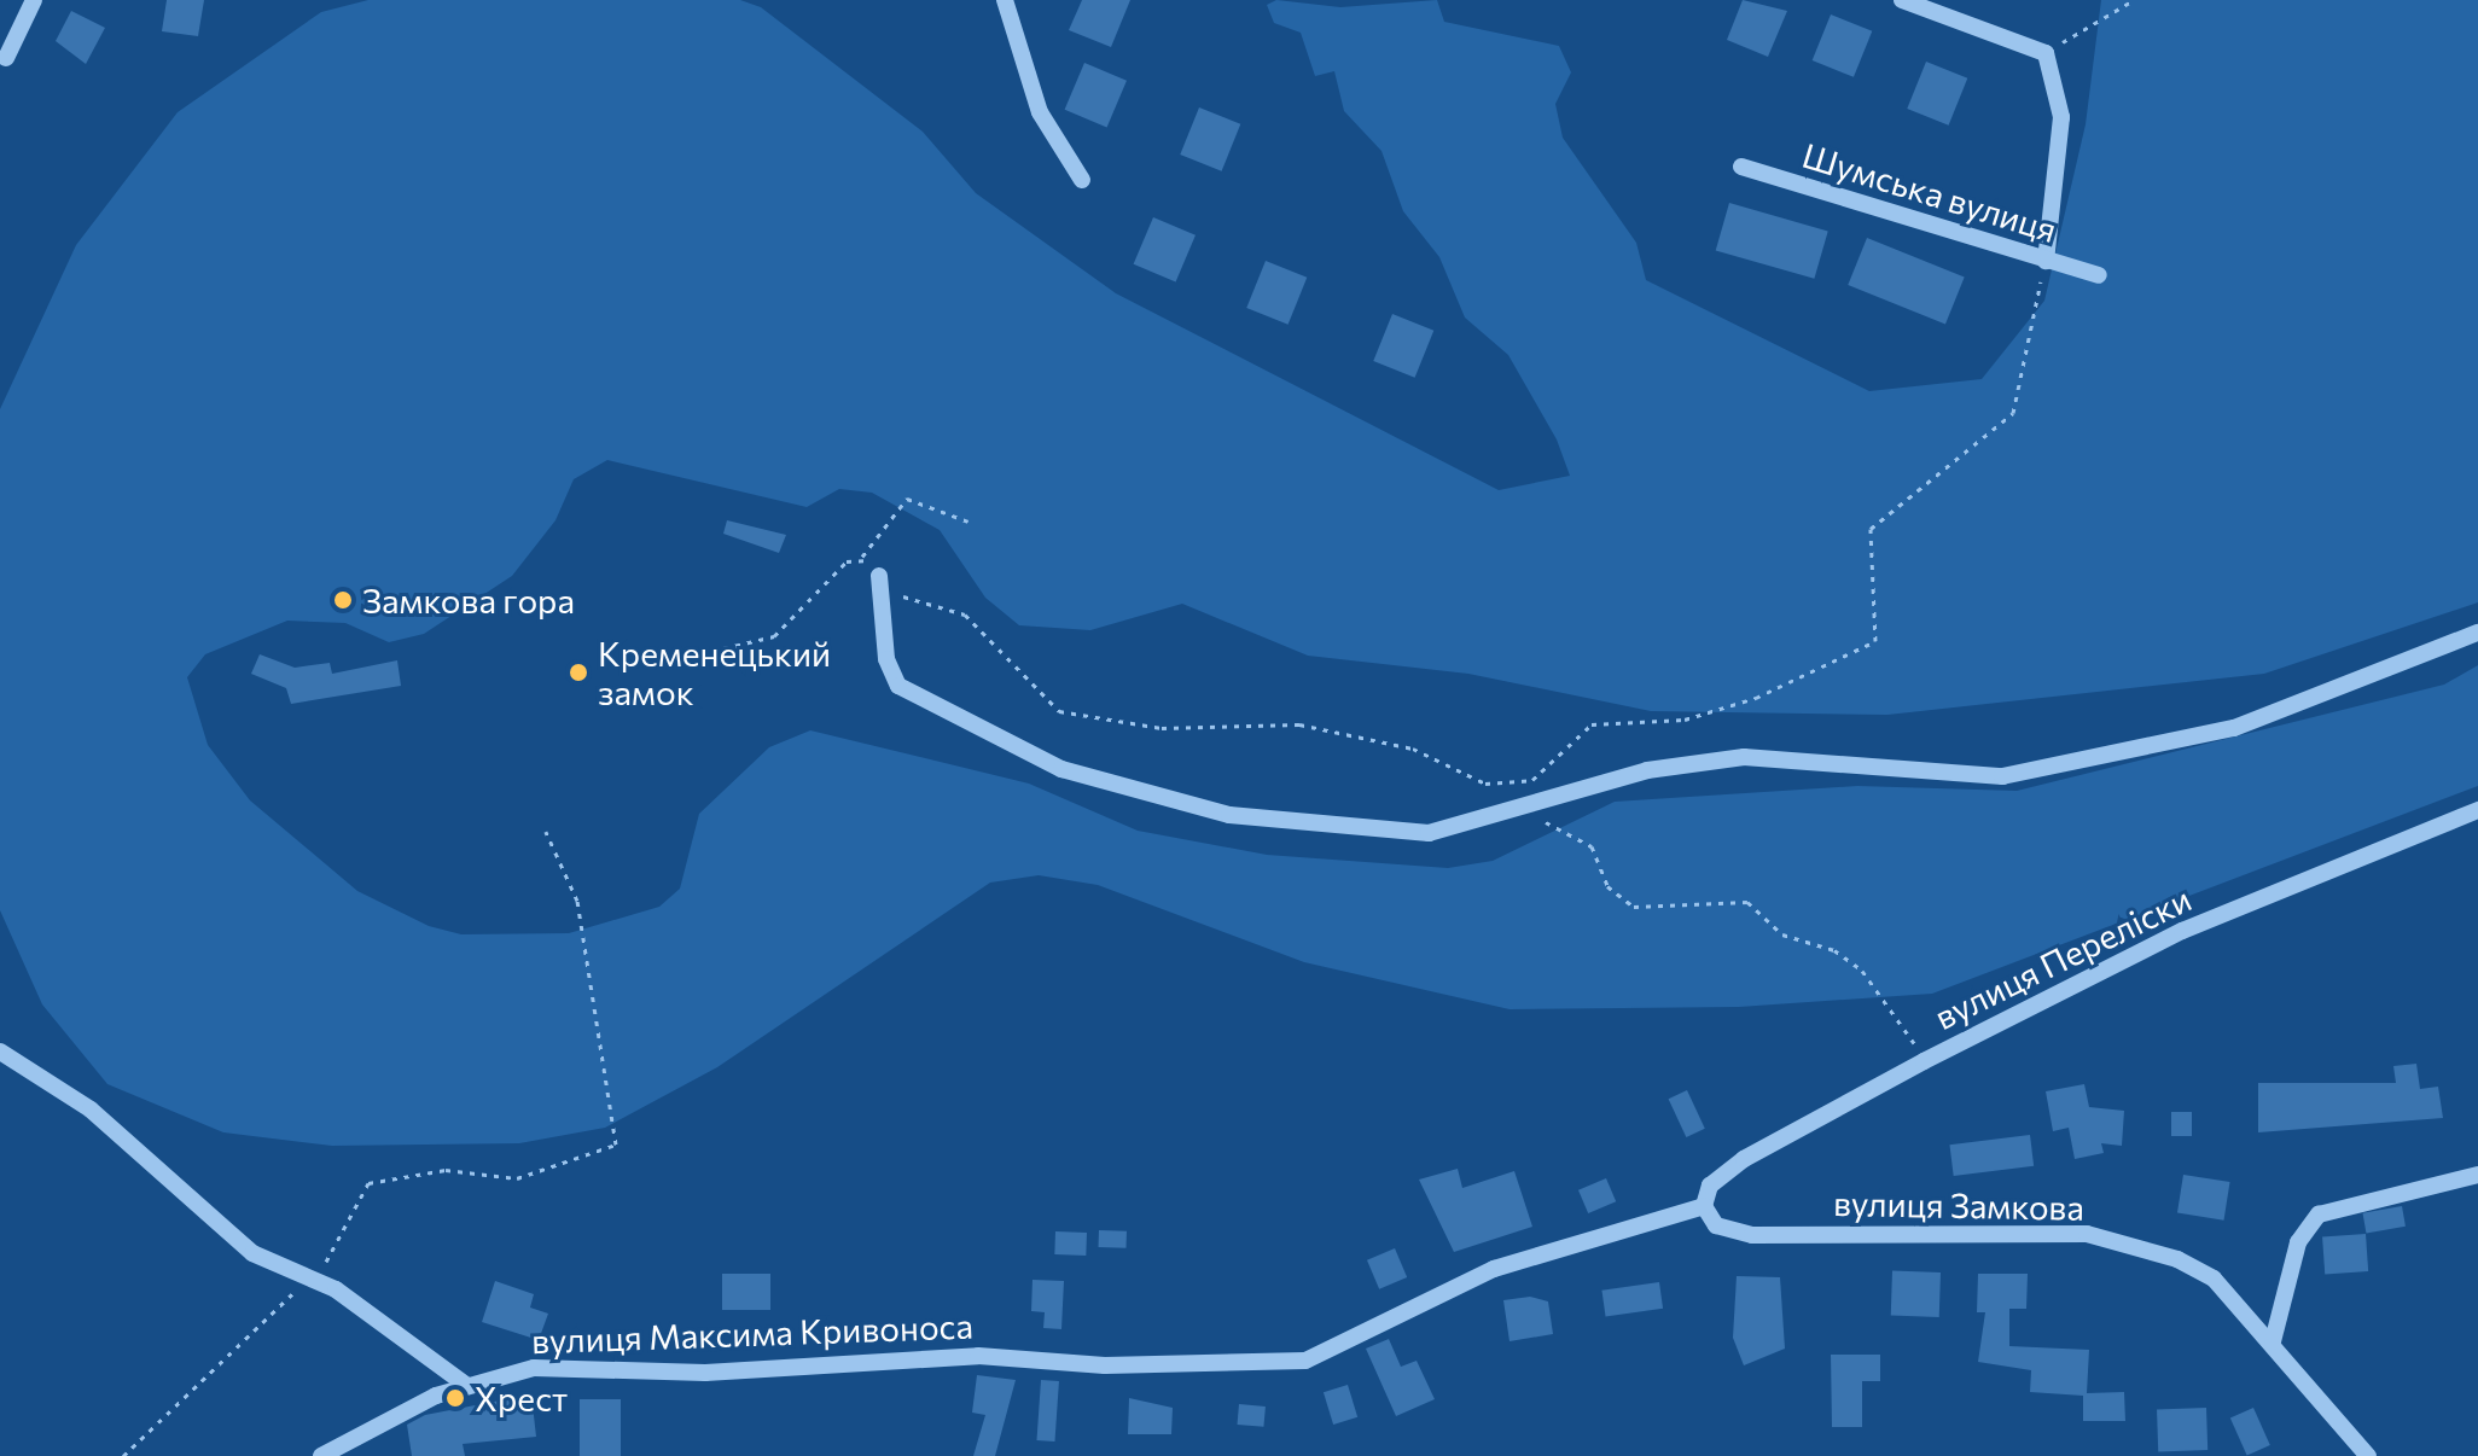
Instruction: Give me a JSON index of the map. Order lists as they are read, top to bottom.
{
  "streets": {
    "street": [
      "Шумська вулиця",
      "вулиця Переліски",
      "вулиця Замкова",
      "вулиця Максима Кривоноса"
    ]
  },
  "crossings": [
    ["вулиця Переліски", "вулиця Замкова"],
    ["вулиця Переліски", "вулиця Максима Кривоноса"],
    ["вулиця Замкова", "вулиця Максима Кривоноса"]
  ],
  "places": ["Замкова гора", "Кременецький замок", "Хрест"]
}
